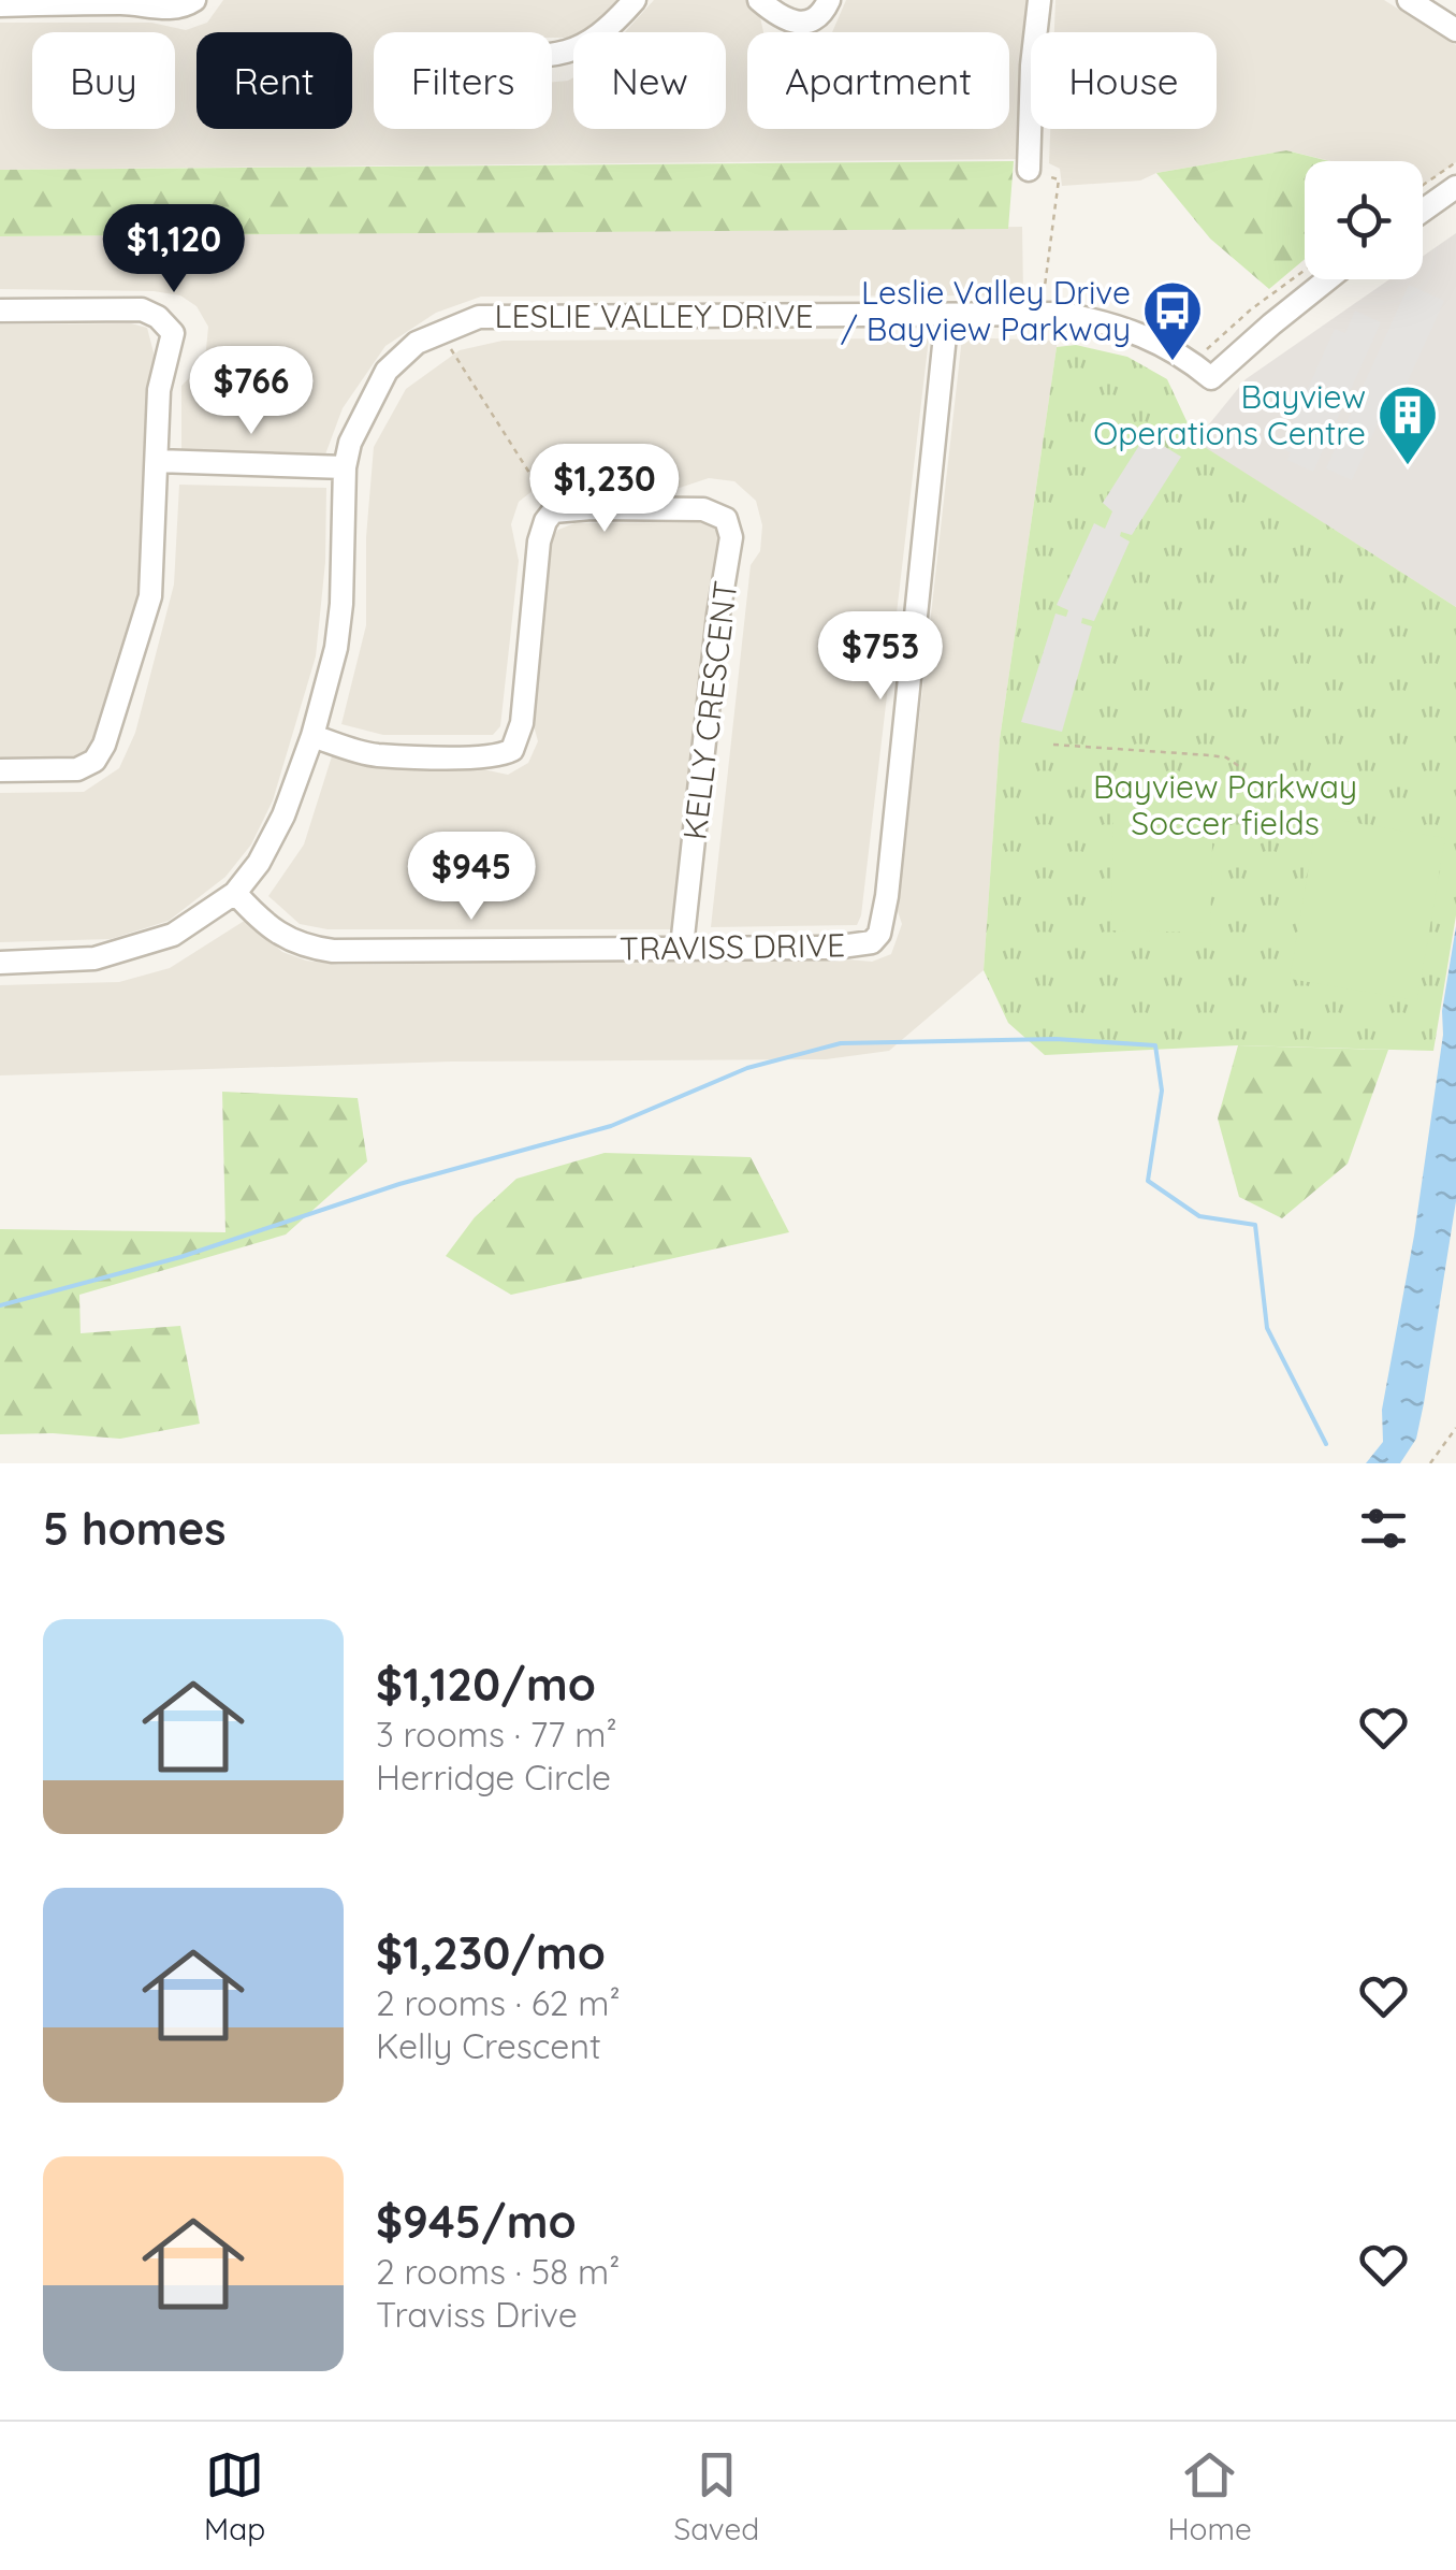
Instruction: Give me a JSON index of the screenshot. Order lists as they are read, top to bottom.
{
  "streets": {
    "street": ["LESLIE VALLEY DRIVE", "KELLY CRESCENT", "TRAVISS DRIVE"]
  },
  "crossings": [
    ["LESLIE VALLEY DRIVE", "TRAVISS DRIVE"],
    ["KELLY CRESCENT", "TRAVISS DRIVE"]
  ],
  "parks": ["Bayview Parkway Soccer fields"],
  "places": {
    "bus stop": ["Leslie Valley Drive / Bayview Parkway"],
    "building": ["Bayview Operations Centre"]
  },
  "page": {
    "chip": [
      "Buy",
      "Rent",
      "Filters",
      "New",
      "Apartment",
      "House"
    ],
    "price": [
      "$1,120",
      "$766",
      "$1,230",
      "$753",
      "$945"
    ],
    "heading": "5 homes",
    "list": [
      {
        "name": "$1,120/mo",
        "note": "3 rooms · 77 m² · Herridge Circle"
      },
      {
        "name": "$1,230/mo",
        "note": "2 rooms · 62 m² · Kelly Crescent"
      },
      {
        "name": "$945/mo",
        "note": "2 rooms · 58 m² · Traviss Drive"
      }
    ],
    "tabs": ["Map", "Saved", "Home"]
  }
}
